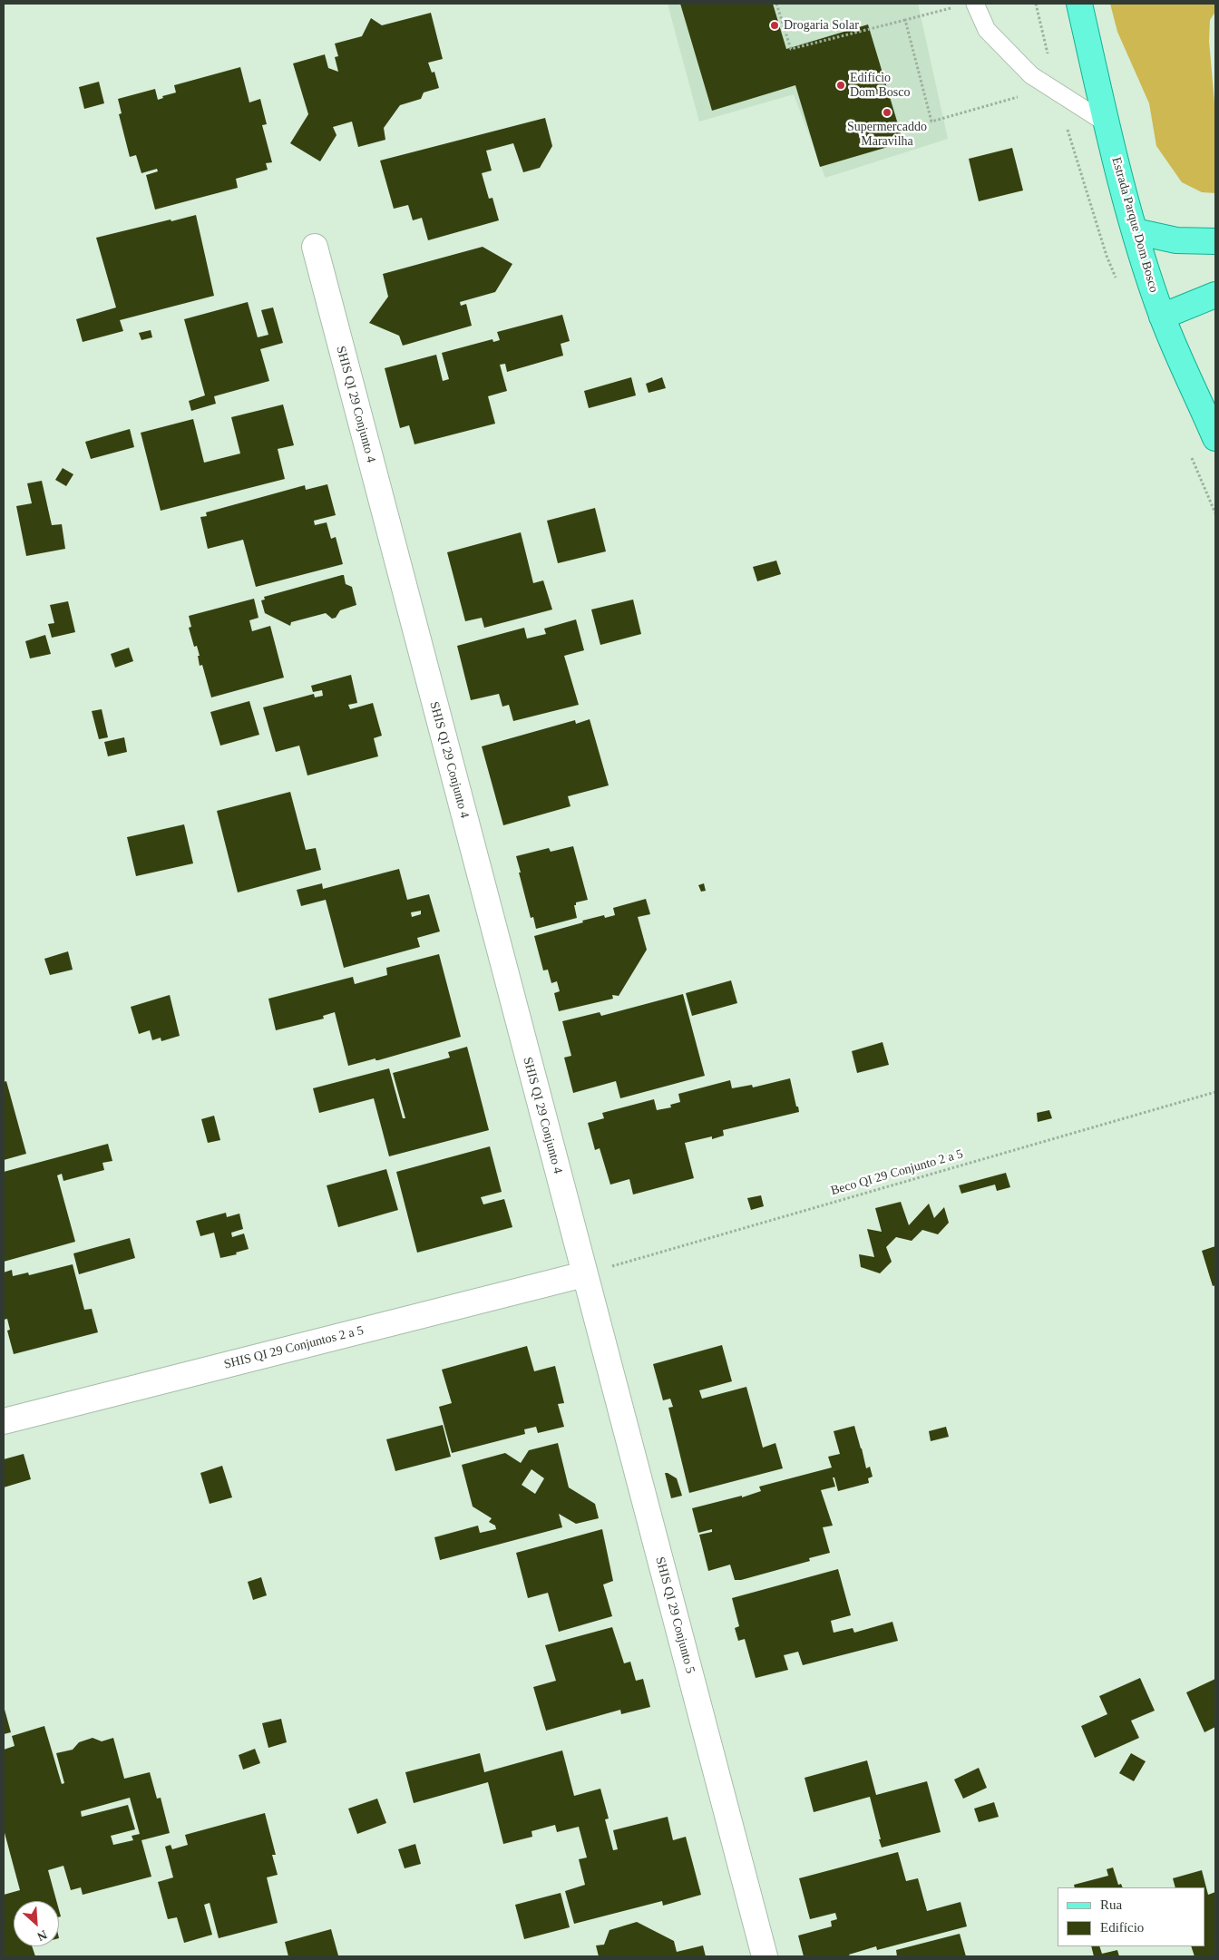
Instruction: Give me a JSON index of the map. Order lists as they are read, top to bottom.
{
  "streets": {
    "main road": ["Estrada Parque Dom Bosco"],
    "street": ["SHIS QI 29 Conjunto 4", "SHIS QI 29 Conjuntos 2 a 5", "SHIS QI 29 Conjunto 5"],
    "path": ["Beco QI 29 Conjunto 2 a 5"]
  },
  "crossings": [
    ["SHIS QI 29 Conjunto 4", "Beco QI 29 Conjunto 2 a 5"],
    ["SHIS QI 29 Conjunto 4", "SHIS QI 29 Conjuntos 2 a 5"],
    ["SHIS QI 29 Conjunto 4", "SHIS QI 29 Conjunto 5"],
    ["Beco QI 29 Conjunto 2 a 5", "SHIS QI 29 Conjuntos 2 a 5"],
    ["Beco QI 29 Conjunto 2 a 5", "SHIS QI 29 Conjunto 5"],
    ["SHIS QI 29 Conjuntos 2 a 5", "SHIS QI 29 Conjunto 5"]
  ],
  "places": ["Drogaria Solar", "Edifício Dom Bosco", "Supermercaddo Maravilha"],
  "legend": ["Rua", "Edifício"],
  "north": "bottom right"
}
